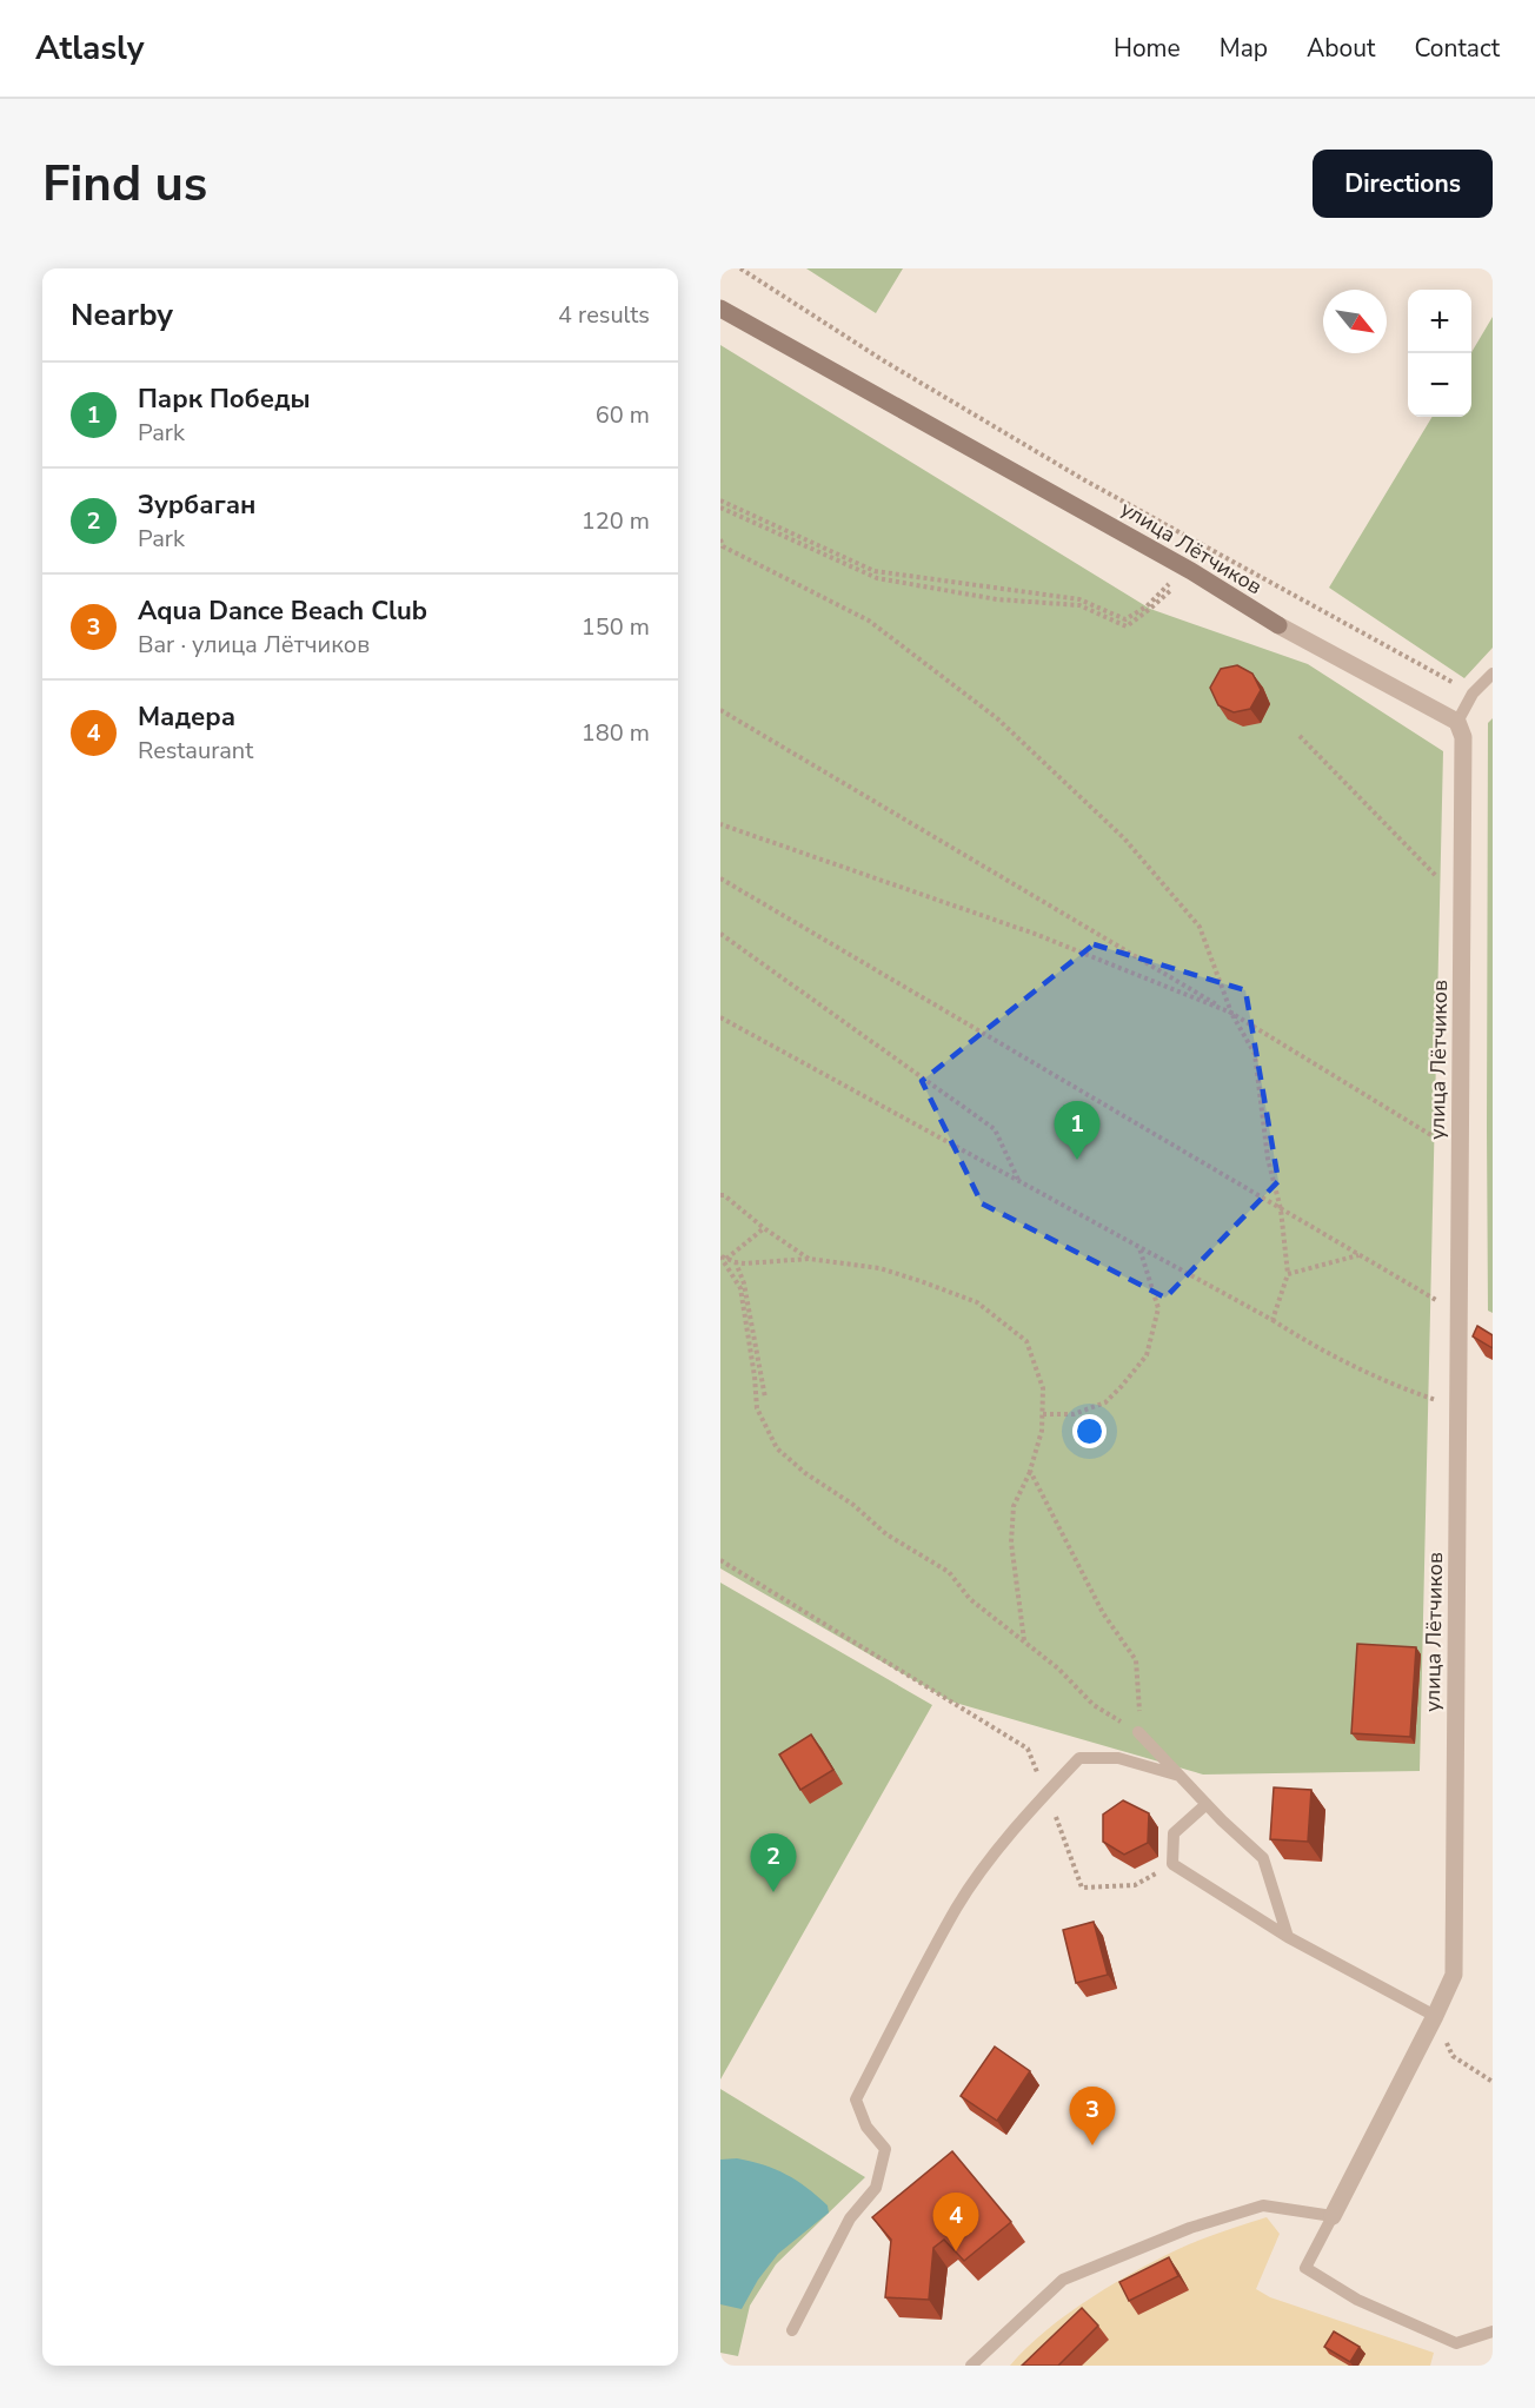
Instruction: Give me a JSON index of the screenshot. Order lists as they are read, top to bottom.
{
  "streets": {
    "main road": ["улица Лётчиков"]
  },
  "north": "bottom right",
  "page": {
    "header": "Atlasly",
    "nav": [
      "Home",
      "Map",
      "About",
      "Contact"
    ],
    "buttons": "Directions",
    "title": "Find us",
    "heading": ["Nearby", "4 results"],
    "map_buttons": ["+", "−"],
    "list": [
      {
        "mark": "1",
        "name": "Парк Победы",
        "note": "Park",
        "value": "60 m"
      },
      {
        "mark": "2",
        "name": "Зурбаган",
        "note": "Park",
        "value": "120 m"
      },
      {
        "mark": "3",
        "name": "Aqua Dance Beach Club",
        "note": "Bar · улица Лётчиков",
        "value": "150 m"
      },
      {
        "mark": "4",
        "name": "Мадера",
        "note": "Restaurant",
        "value": "180 m"
      }
    ],
    "pins": [
      "1",
      "2",
      "3",
      "4"
    ]
  }
}
